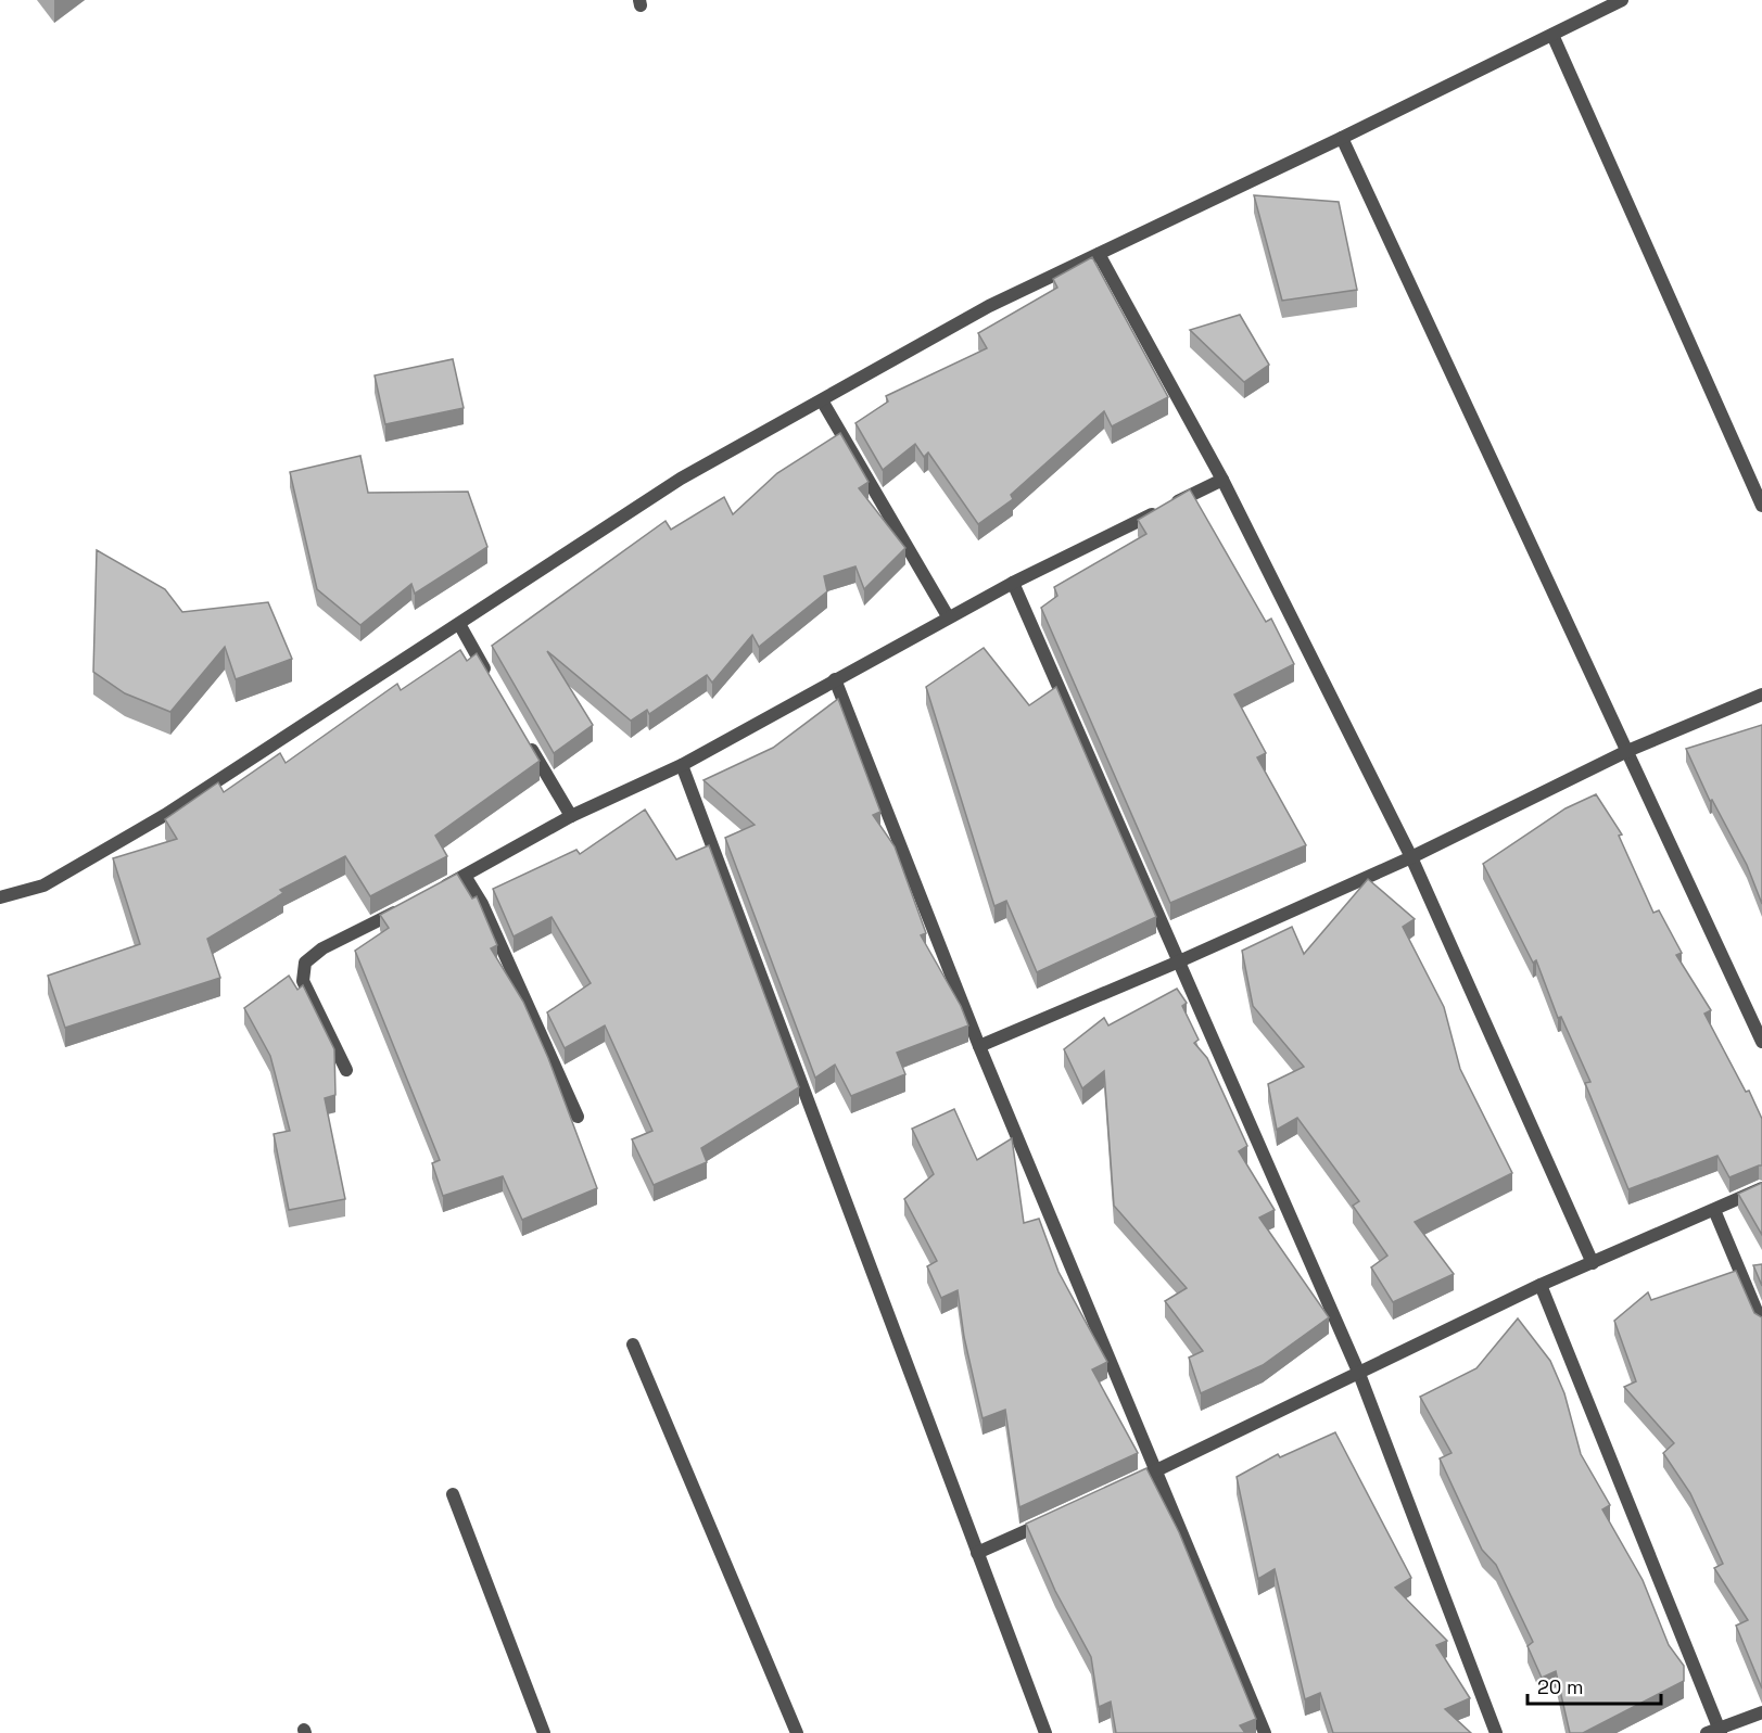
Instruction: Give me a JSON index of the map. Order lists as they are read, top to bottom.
{
  "scale_bar": "20 m"
}
